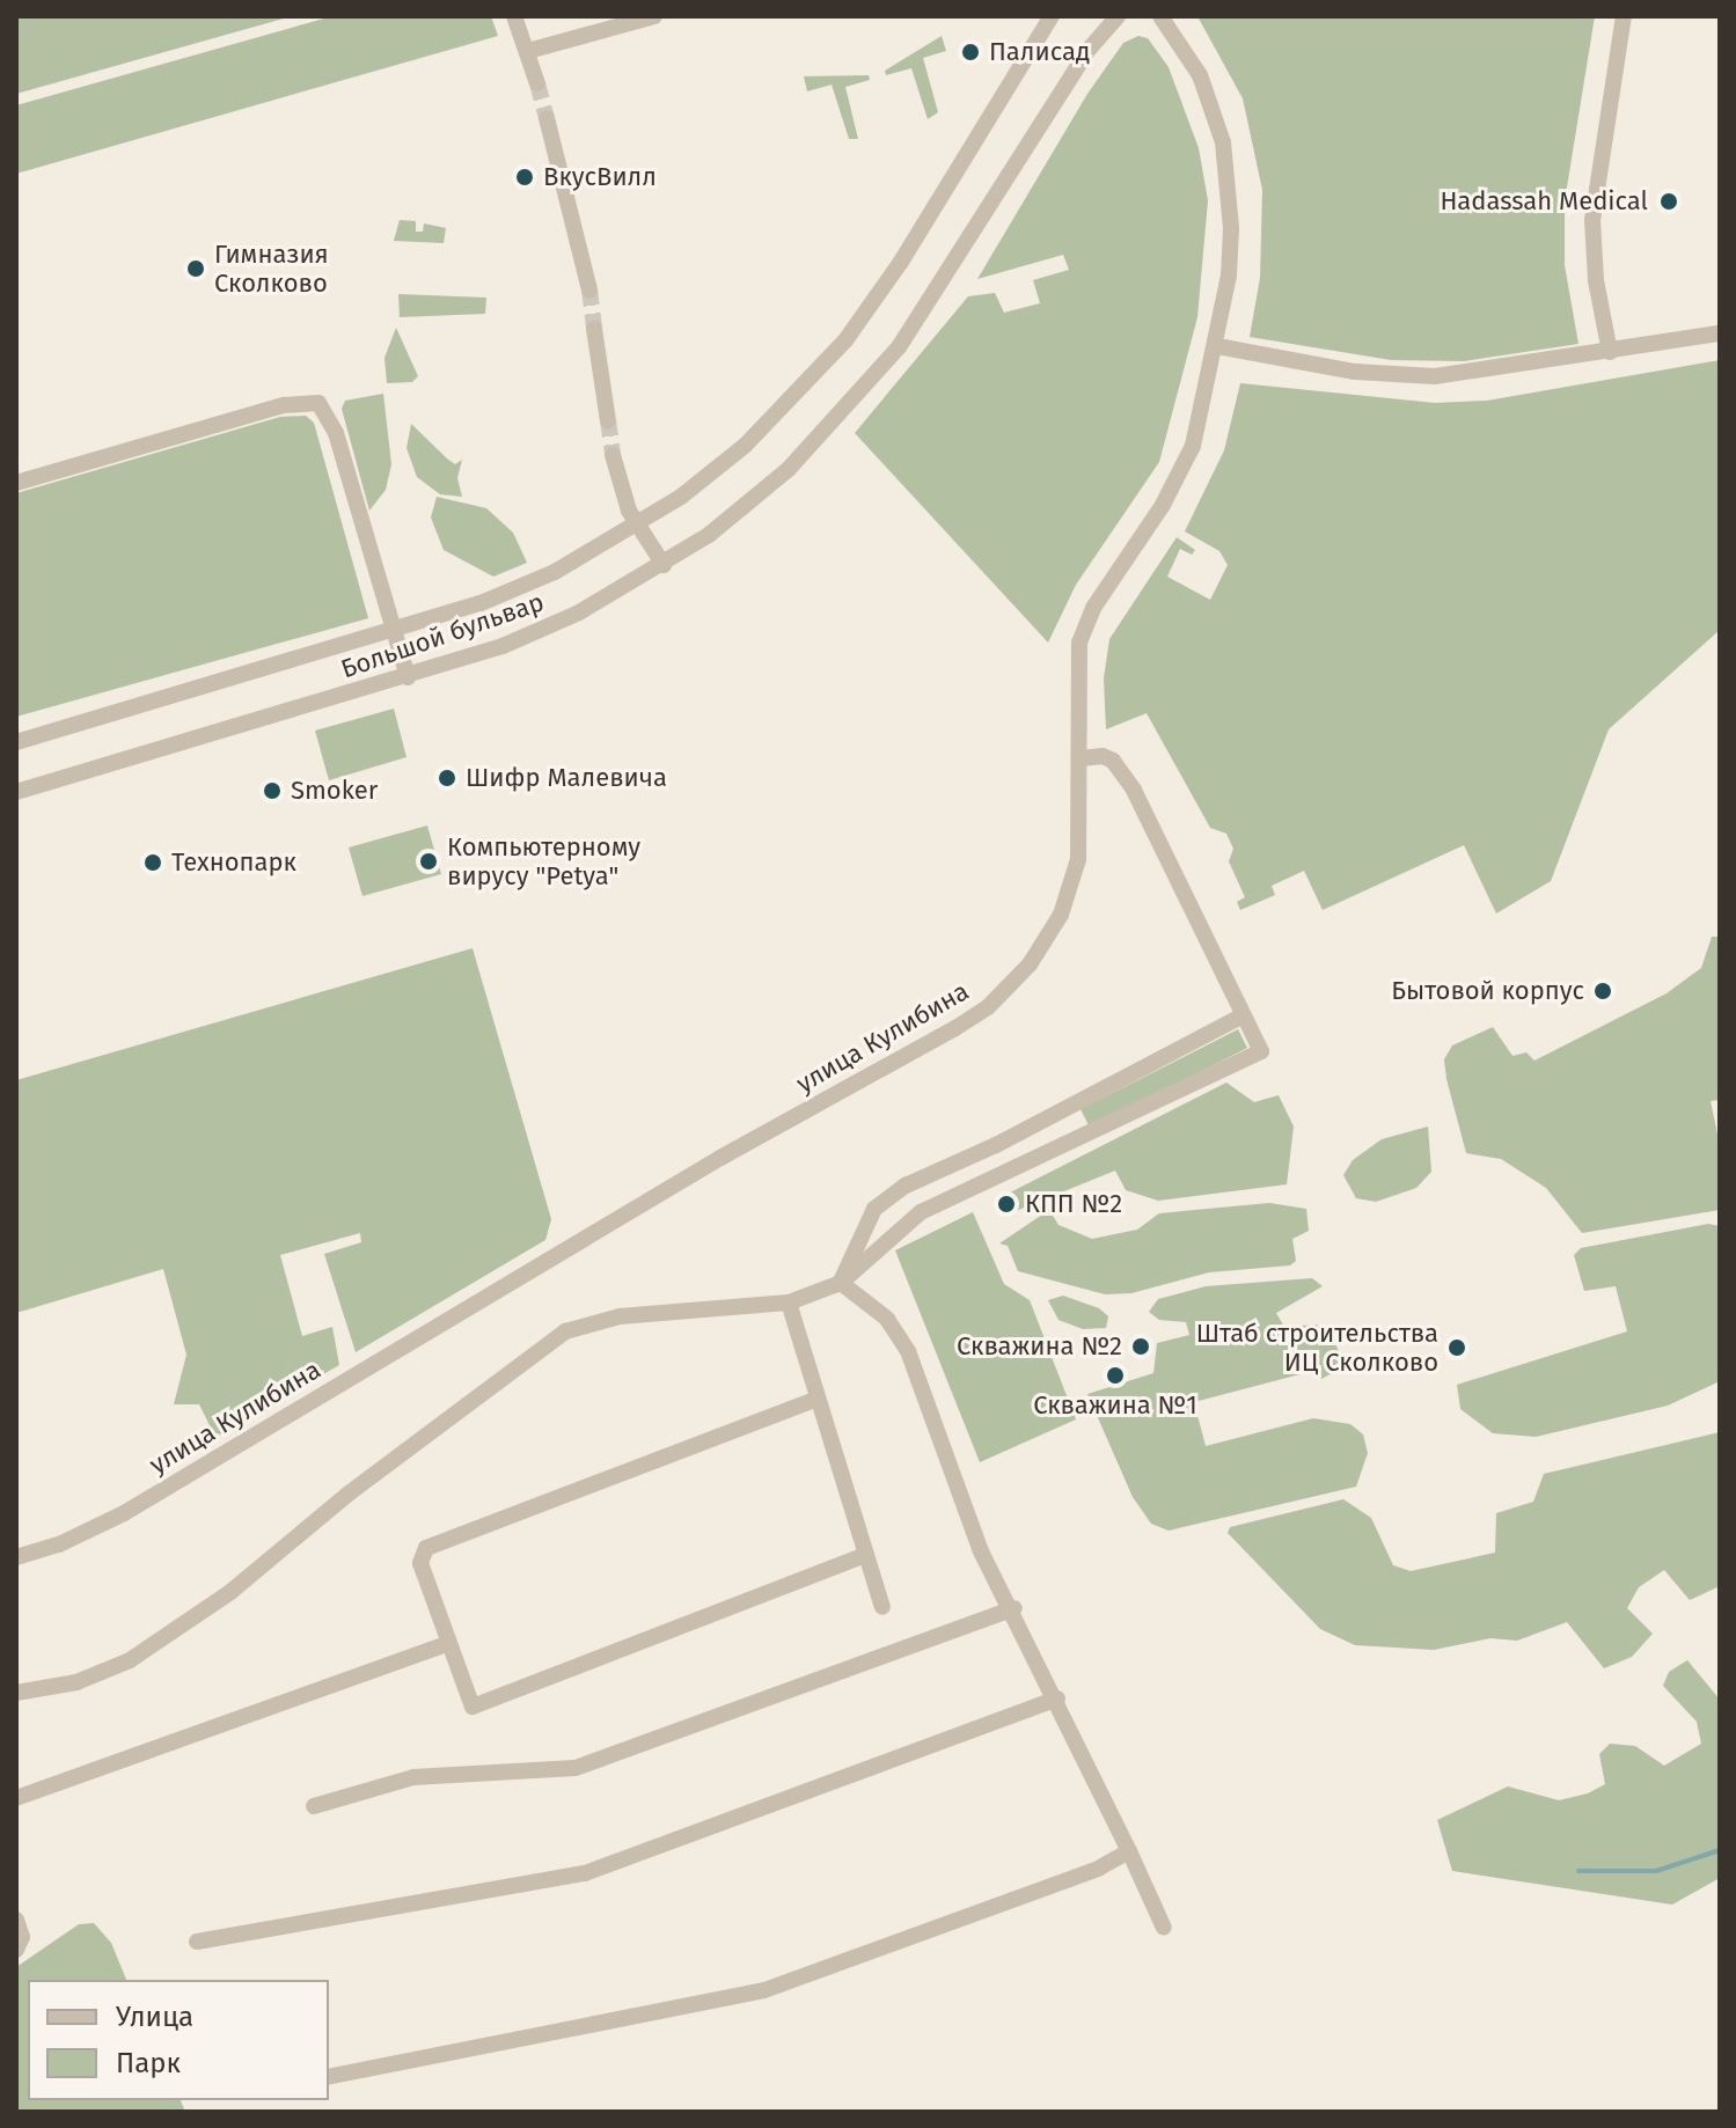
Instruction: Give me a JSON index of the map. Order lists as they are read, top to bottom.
{
  "streets": {
    "street": ["Большой бульвар", "улица Кулибина"]
  },
  "places": [
    "Палисад",
    "ВкусВилл",
    "Hadassah Medical",
    "Гимназия Сколково",
    "Шифр Малевича",
    "Smoker",
    "Компьютерному вирусу \"Petya\"",
    "Технопарк",
    "Бытовой корпус",
    "КПП №2",
    "Скважина №2",
    "Штаб строительства ИЦ Сколково",
    "Скважина №1"
  ],
  "legend": ["Улица", "Парк"]
}
